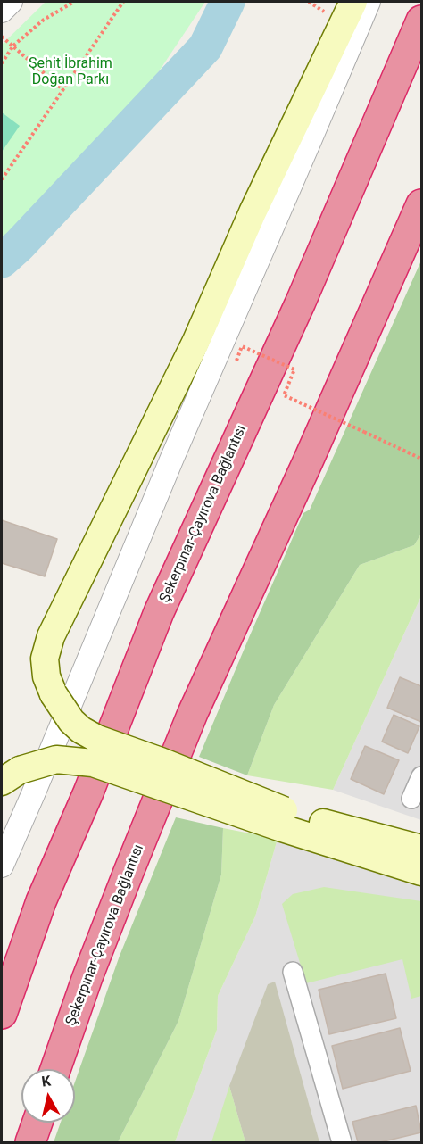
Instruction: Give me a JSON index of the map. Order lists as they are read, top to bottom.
{
  "streets": {
    "highway": ["Şekerpınar-Çayırova Bağlantısı"]
  },
  "parks": ["Şehit İbrahim Doğan Parkı"],
  "north": "top"
}
